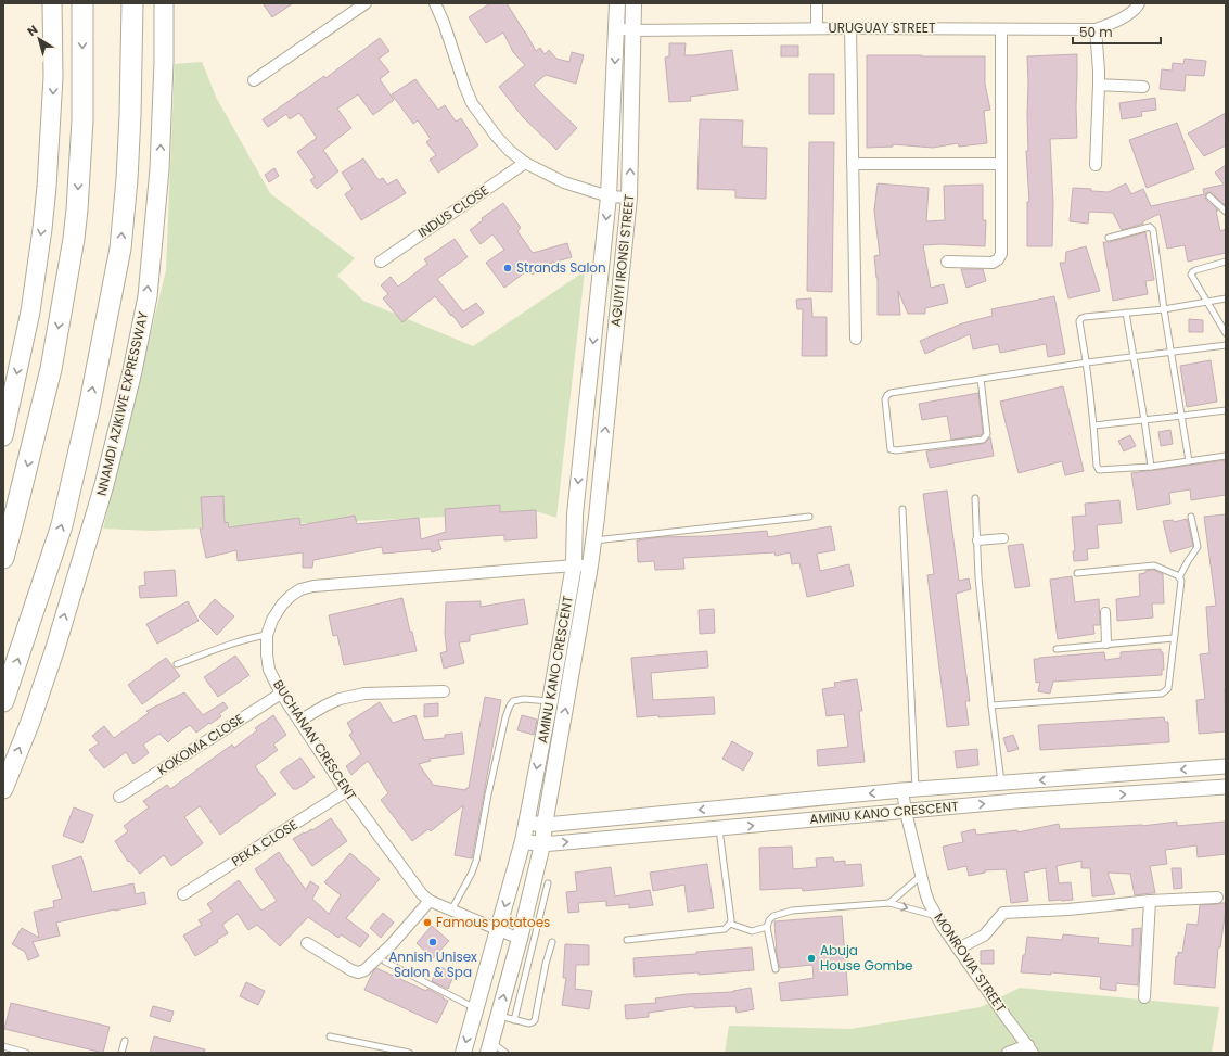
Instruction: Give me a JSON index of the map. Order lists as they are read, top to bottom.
{
  "streets": {
    "highway": ["NNAMDI AZIKIWE EXPRESSWAY"],
    "main road": ["AGUIYI IRONSI STREET", "AMINU KANO CRESCENT"],
    "street": [
      "URUGUAY STREET",
      "INDUS CLOSE",
      "BUCHANAN CRESCENT",
      "KOKOMA CLOSE",
      "PEKA CLOSE",
      "MONROVIA STREET"
    ]
  },
  "crossings": [
    ["URUGUAY STREET", "AGUIYI IRONSI STREET"],
    ["AGUIYI IRONSI STREET", "AMINU KANO CRESCENT"],
    ["AMINU KANO CRESCENT", "BUCHANAN CRESCENT"],
    ["AMINU KANO CRESCENT", "MONROVIA STREET"],
    ["BUCHANAN CRESCENT", "KOKOMA CLOSE"],
    ["BUCHANAN CRESCENT", "PEKA CLOSE"]
  ],
  "places": [
    "Strands Salon",
    "Famous potatoes",
    "Annish Unisex Salon & Spa",
    "Abuja House Gombe"
  ],
  "scale_bar": "50 m",
  "north": "top left"
}
